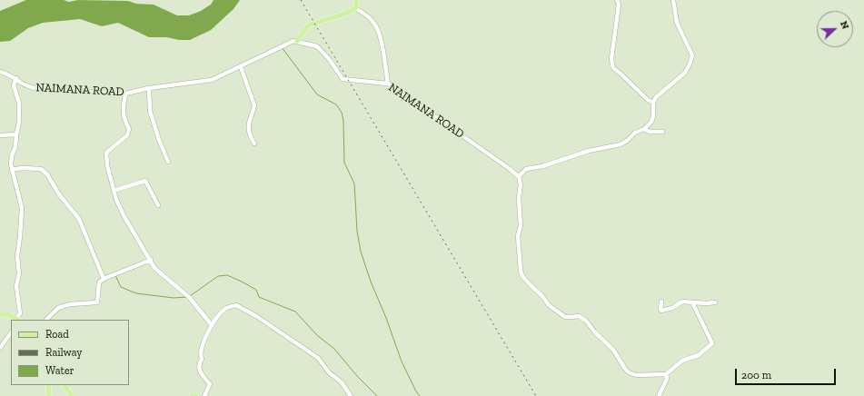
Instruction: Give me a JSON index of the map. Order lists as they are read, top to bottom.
{
  "streets": {
    "street": ["NAIMANA ROAD"]
  },
  "legend": ["Road", "Railway", "Water"],
  "scale_bar": "200 m",
  "north": "right"
}
